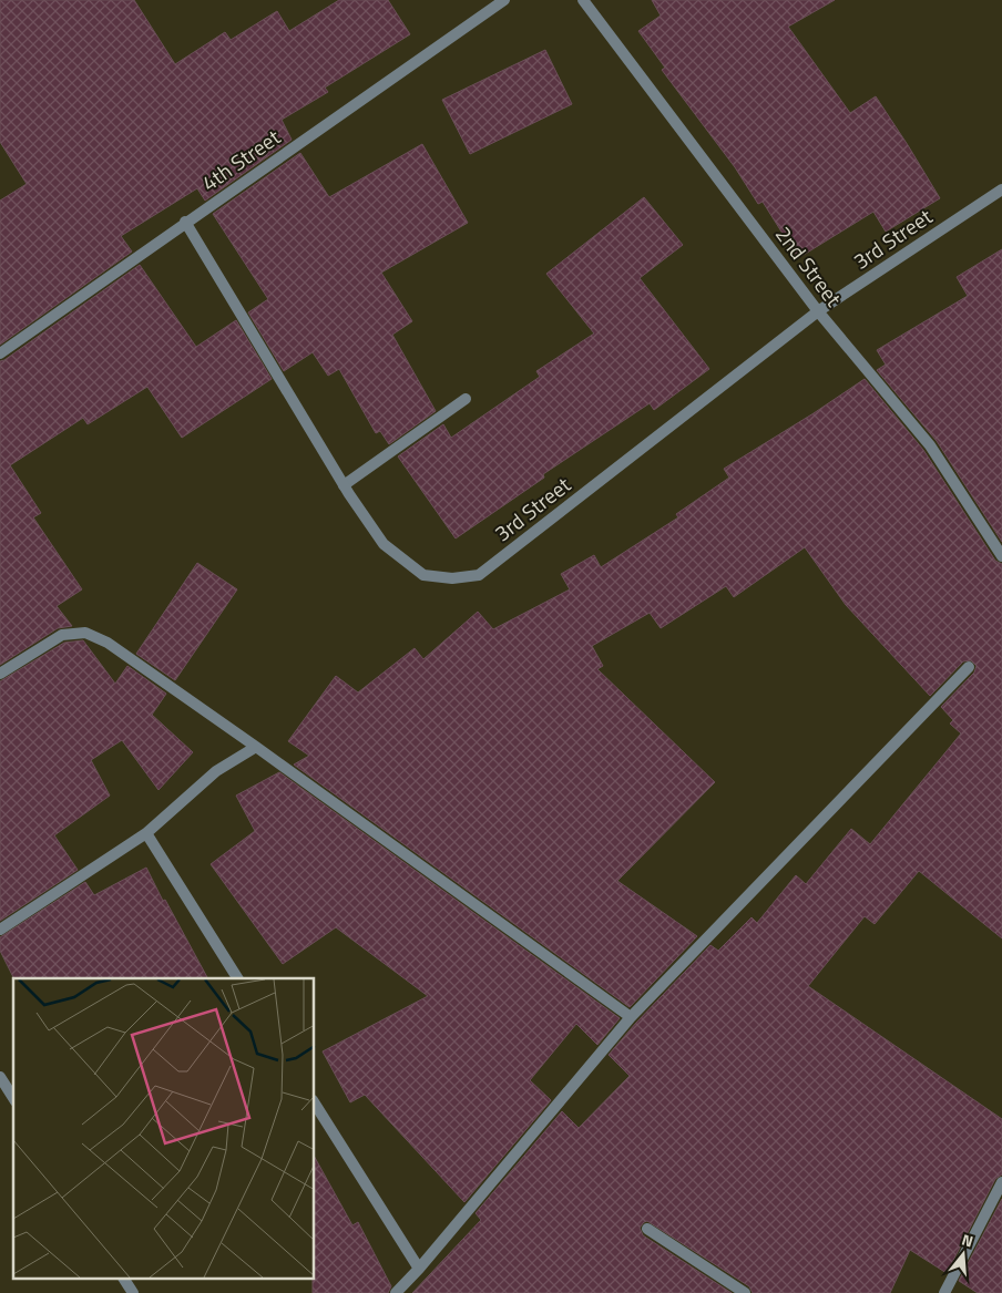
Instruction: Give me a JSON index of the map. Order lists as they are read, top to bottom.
{
  "streets": {
    "street": ["4th Street", "3rd Street", "2nd Street"]
  },
  "crossings": [
    ["4th Street", "3rd Street"],
    ["3rd Street", "2nd Street"]
  ],
  "north": "top"
}
